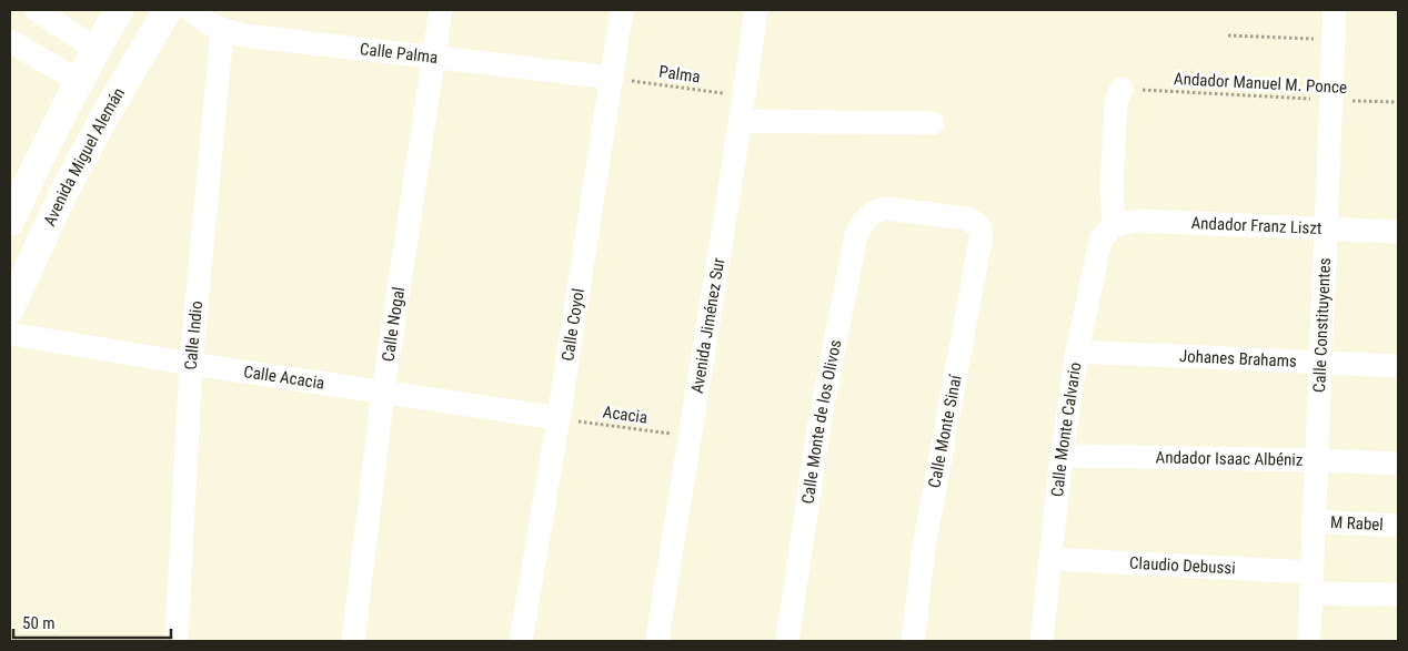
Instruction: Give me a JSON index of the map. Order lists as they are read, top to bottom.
{
  "streets": {
    "main road": ["Avenida Miguel Alemán"],
    "street": [
      "Calle Palma",
      "Andador Franz Liszt",
      "Calle Nogal",
      "Avenida Jiménez Sur",
      "Calle Constituyentes",
      "Calle Coyol",
      "Calle Indio",
      "Johanes Brahams",
      "Calle Acacia",
      "Calle Monte de los Olivos",
      "Calle Monte Calvario",
      "Calle Monte Sinaí",
      "Andador Isaac Albéniz",
      "M Rabel",
      "Claudio Debussi"
    ],
    "path": ["Palma", "Andador Manuel M. Ponce", "Acacia"]
  },
  "crossings": [
    ["Calle Palma", "Palma"],
    ["Calle Palma", "Calle Nogal"],
    ["Calle Palma", "Calle Coyol"],
    ["Calle Palma", "Calle Indio"],
    ["Palma", "Avenida Jiménez Sur"],
    ["Palma", "Calle Coyol"],
    ["Andador Manuel M. Ponce", "Calle Constituyentes"],
    ["Andador Franz Liszt", "Calle Constituyentes"],
    ["Andador Franz Liszt", "Calle Monte Calvario"],
    ["Calle Nogal", "Calle Acacia"],
    ["Avenida Jiménez Sur", "Acacia"],
    ["Calle Constituyentes", "Johanes Brahams"],
    ["Calle Constituyentes", "Andador Isaac Albéniz"],
    ["Calle Constituyentes", "M Rabel"],
    ["Calle Constituyentes", "Claudio Debussi"],
    ["Calle Coyol", "Calle Acacia"],
    ["Calle Coyol", "Acacia"],
    ["Calle Indio", "Calle Acacia"],
    ["Johanes Brahams", "Calle Monte Calvario"],
    ["Calle Acacia", "Acacia"],
    ["Calle Monte de los Olivos", "Calle Monte Sinaí"],
    ["Calle Monte Calvario", "Andador Isaac Albéniz"],
    ["Calle Monte Calvario", "Claudio Debussi"]
  ],
  "scale_bar": "50 m"
}
